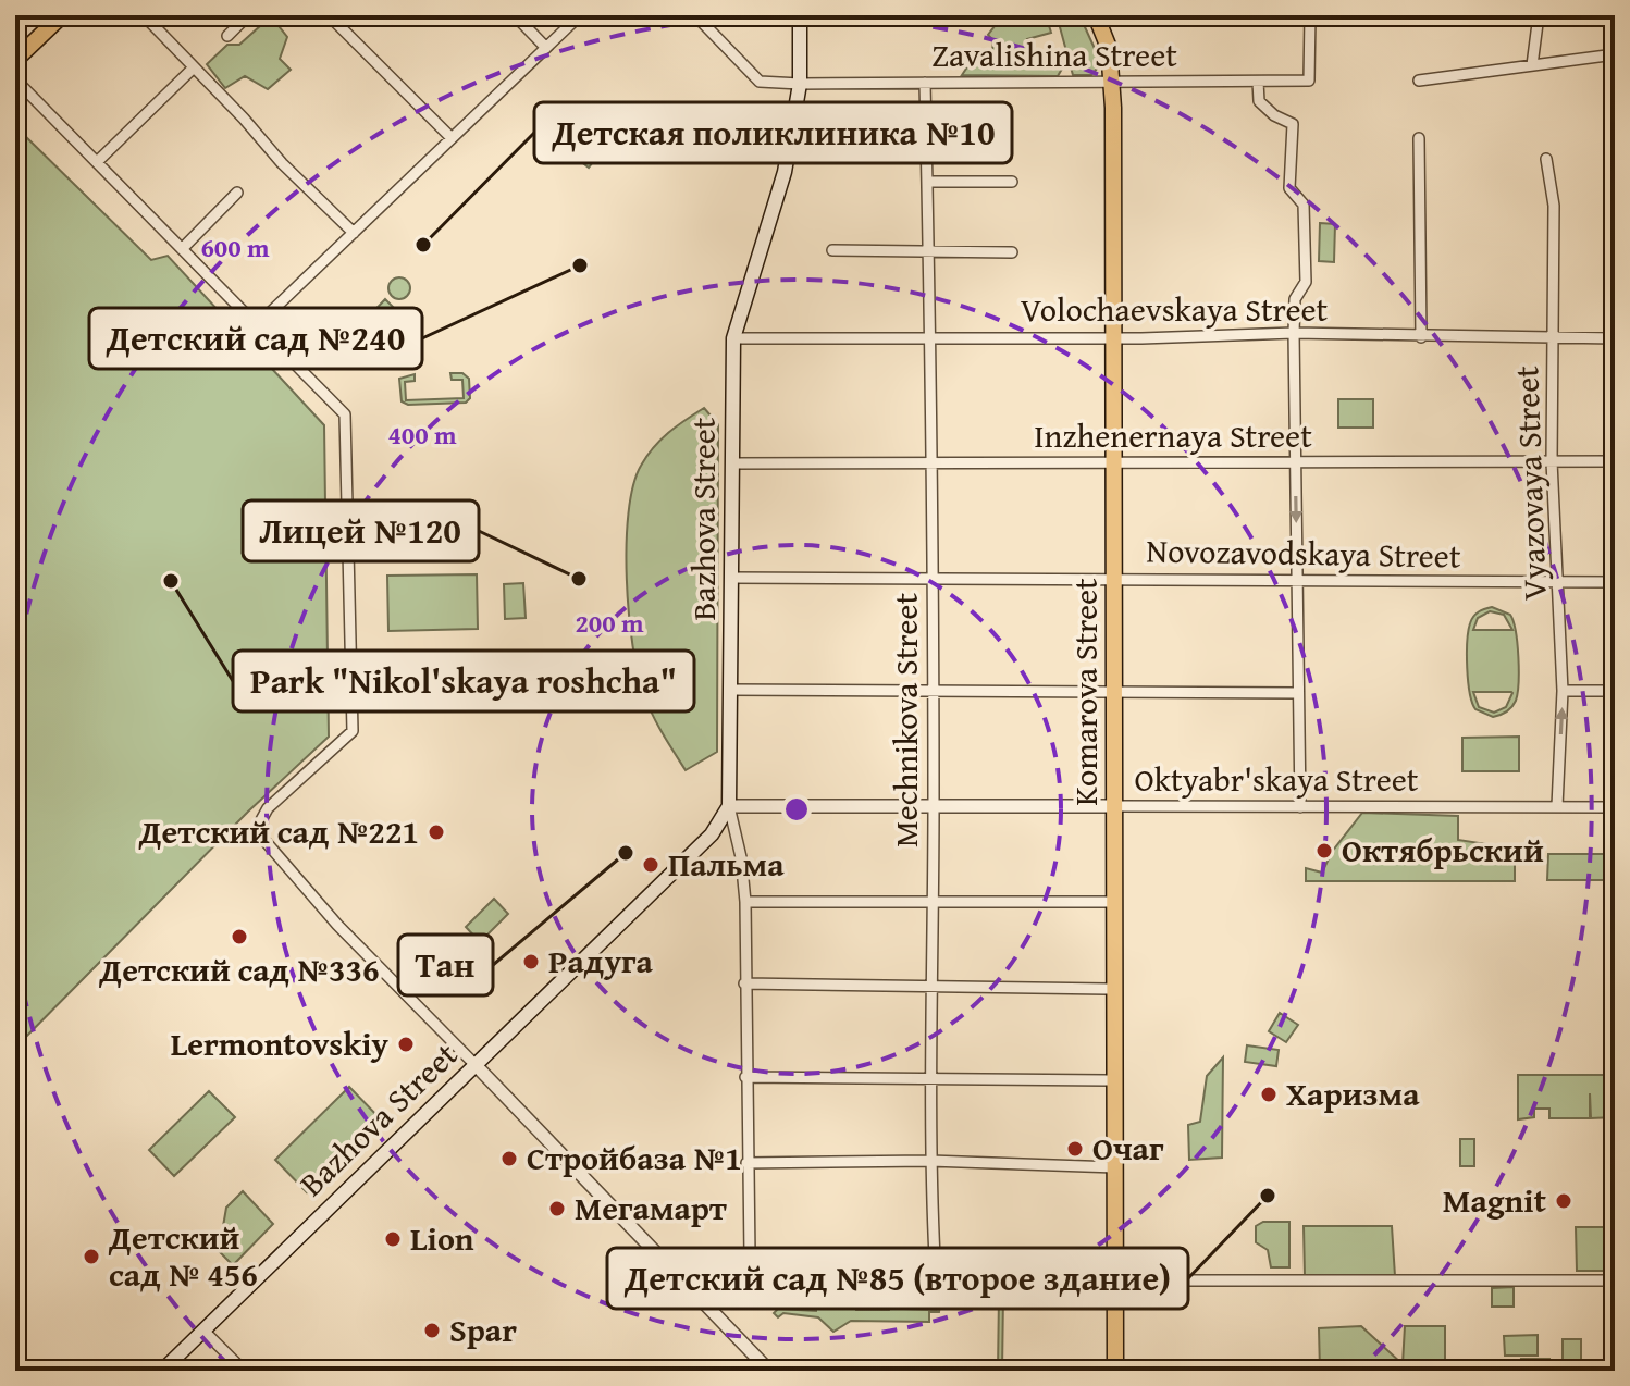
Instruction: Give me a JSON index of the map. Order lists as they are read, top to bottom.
{
  "streets": {
    "main road": ["Bazhova Street", "Komarova Street"],
    "street": [
      "Zavalishina Street",
      "Volochaevskaya Street",
      "Inzhenernaya Street",
      "Vyazovaya Street",
      "Novozavodskaya Street",
      "Mechnikova Street",
      "Oktyabr'skaya Street"
    ]
  },
  "crossings": [
    ["Zavalishina Street", "Bazhova Street"],
    ["Zavalishina Street", "Komarova Street"],
    ["Zavalishina Street", "Mechnikova Street"],
    ["Volochaevskaya Street", "Vyazovaya Street"],
    ["Volochaevskaya Street", "Bazhova Street"],
    ["Volochaevskaya Street", "Komarova Street"],
    ["Volochaevskaya Street", "Mechnikova Street"],
    ["Inzhenernaya Street", "Vyazovaya Street"],
    ["Inzhenernaya Street", "Bazhova Street"],
    ["Inzhenernaya Street", "Komarova Street"],
    ["Inzhenernaya Street", "Mechnikova Street"],
    ["Vyazovaya Street", "Novozavodskaya Street"],
    ["Vyazovaya Street", "Oktyabr'skaya Street"],
    ["Bazhova Street", "Novozavodskaya Street"],
    ["Bazhova Street", "Oktyabr'skaya Street"],
    ["Novozavodskaya Street", "Komarova Street"],
    ["Novozavodskaya Street", "Mechnikova Street"],
    ["Komarova Street", "Oktyabr'skaya Street"],
    ["Mechnikova Street", "Oktyabr'skaya Street"]
  ],
  "places": [
    "Детская поликлиника №10",
    "Детский сад №240",
    "Лицей №120",
    "Park \"Nikol'skaya roshcha\"",
    "Детский сад №221",
    "Октябрьский",
    "Тан",
    "Пальма",
    "Детский сад №336",
    "Радуга",
    "Lermontovskiy",
    "Харизма",
    "Очаг",
    "Стройбаза №1",
    "Детский сад №85 (второе здание)",
    "Magnit",
    "Мегамарт",
    "Lion",
    "Детский сад № 456",
    "Spar"
  ],
  "rings": ["600 m", "400 m", "200 m"]
}
